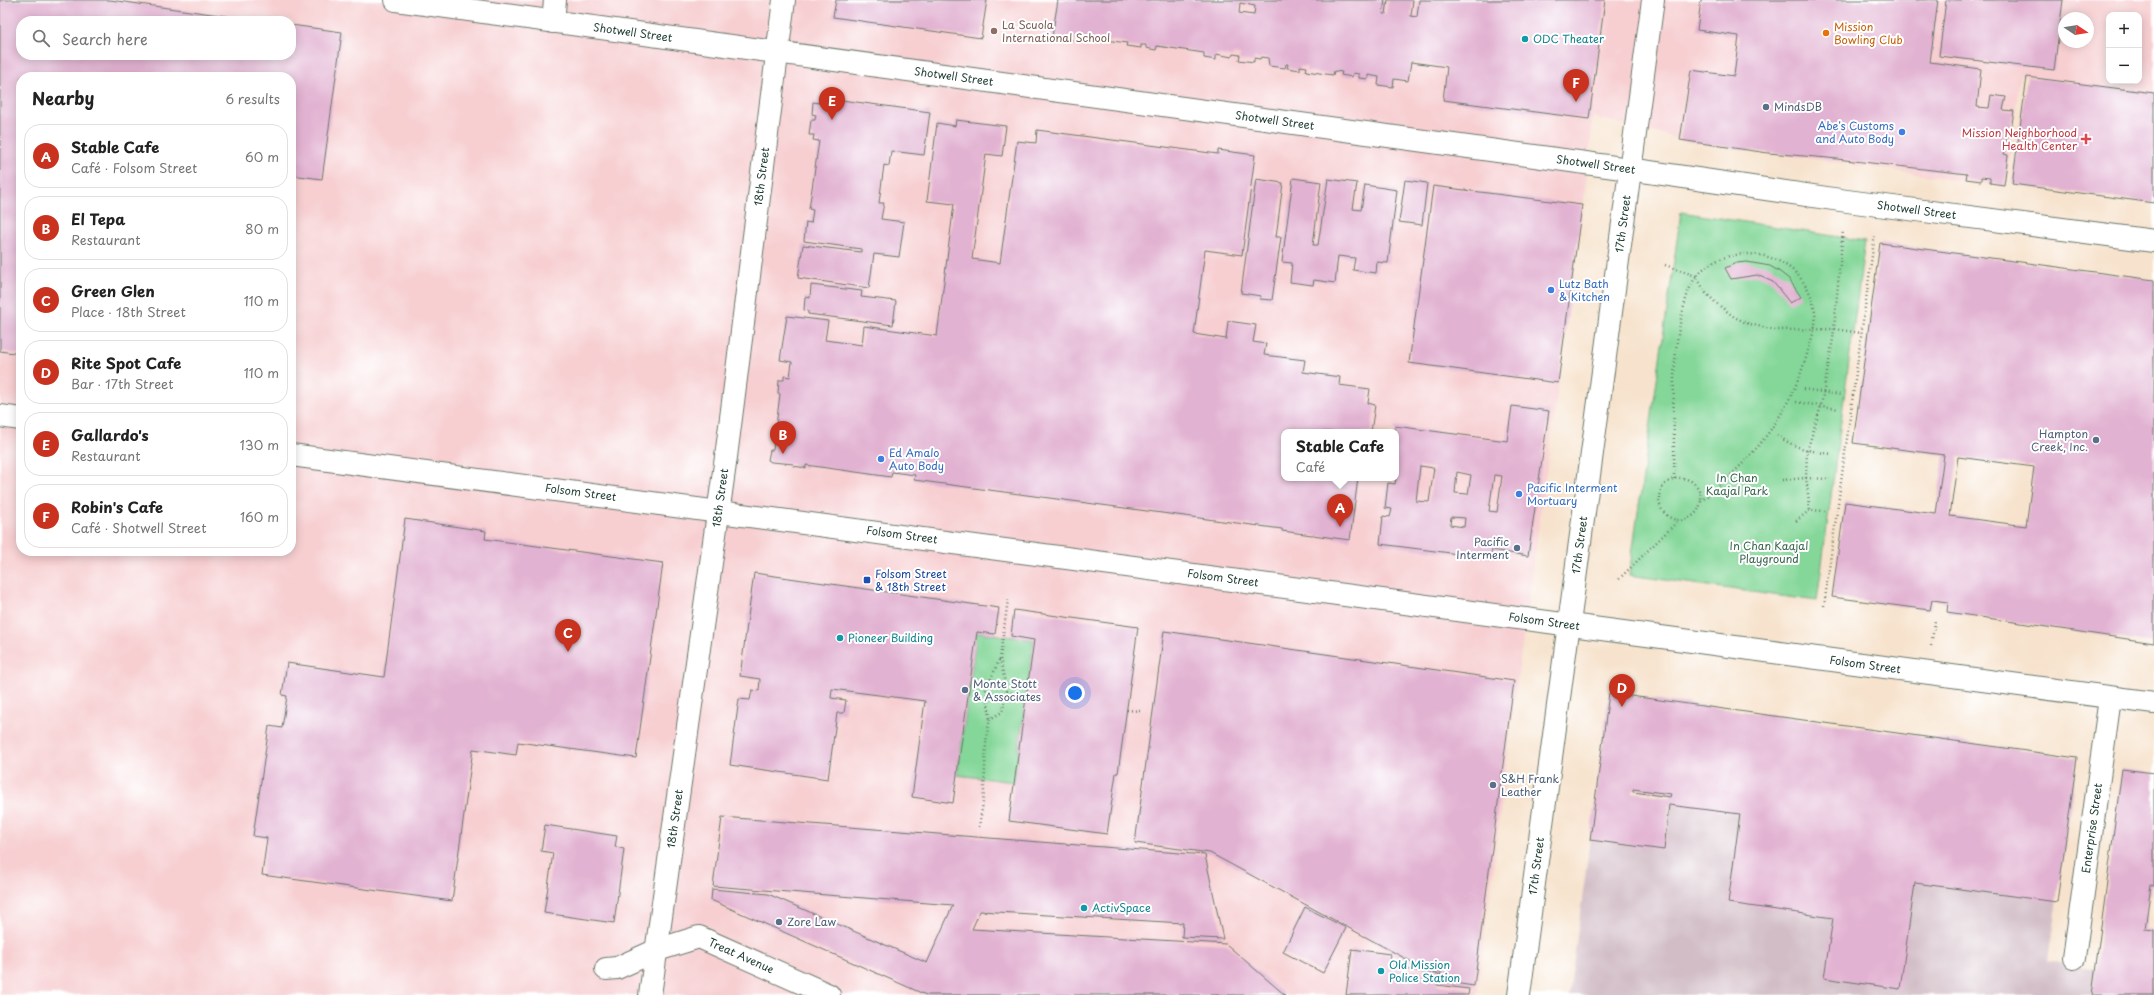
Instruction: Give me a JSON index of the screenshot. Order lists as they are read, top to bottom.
{
  "streets": {
    "street": [
      "Shotwell Street",
      "18th Street",
      "17th Street",
      "Folsom Street",
      "Enterprise Street",
      "Treat Avenue"
    ]
  },
  "crossings": [
    ["Shotwell Street", "18th Street"],
    ["Shotwell Street", "17th Street"],
    ["18th Street", "Folsom Street"],
    ["18th Street", "Treat Avenue"],
    ["17th Street", "Folsom Street"],
    ["Folsom Street", "Enterprise Street"]
  ],
  "parks": ["In Chan Kaajal Park", "In Chan Kaajal Playground"],
  "places": {
    "other": [
      "La Scuola International School",
      "Mission Bowling Club",
      "ODC Theater",
      "MindsDB",
      "Abe's Customs and Auto Body",
      "Lutz Bath & Kitchen",
      "Hampton Creek, Inc.",
      "Ed Amalo Auto Body",
      "Pacific Interment Mortuary",
      "Pacific Interment",
      "Pioneer Building",
      "Monte Stott & Associates",
      "S&H Frank Leather",
      "ActivSpace",
      "Zore Law",
      "Old Mission Police Station"
    ],
    "health": ["Mission Neighborhood Health Center"],
    "transit": ["Folsom Street & 18th Street"]
  },
  "north": "right",
  "page": {
    "map_buttons": ["+", "−"],
    "search": "Search here",
    "pins": [
      "F",
      "E",
      "B",
      "A",
      "C",
      "D"
    ],
    "heading": ["Nearby", "6 results"],
    "list": [
      {
        "mark": "A",
        "name": "Stable Cafe",
        "note": "Café · Folsom Street",
        "value": "60 m"
      },
      {
        "mark": "B",
        "name": "El Tepa",
        "note": "Restaurant",
        "value": "80 m"
      },
      {
        "mark": "C",
        "name": "Green Glen",
        "note": "Place · 18th Street",
        "value": "110 m"
      },
      {
        "mark": "D",
        "name": "Rite Spot Cafe",
        "note": "Bar · 17th Street",
        "value": "110 m"
      },
      {
        "mark": "E",
        "name": "Gallardo's",
        "note": "Restaurant",
        "value": "130 m"
      },
      {
        "mark": "F",
        "name": "Robin's Cafe",
        "note": "Café · Shotwell Street",
        "value": "160 m"
      }
    ],
    "popup": ["Stable Cafe", "Café"]
  }
}
